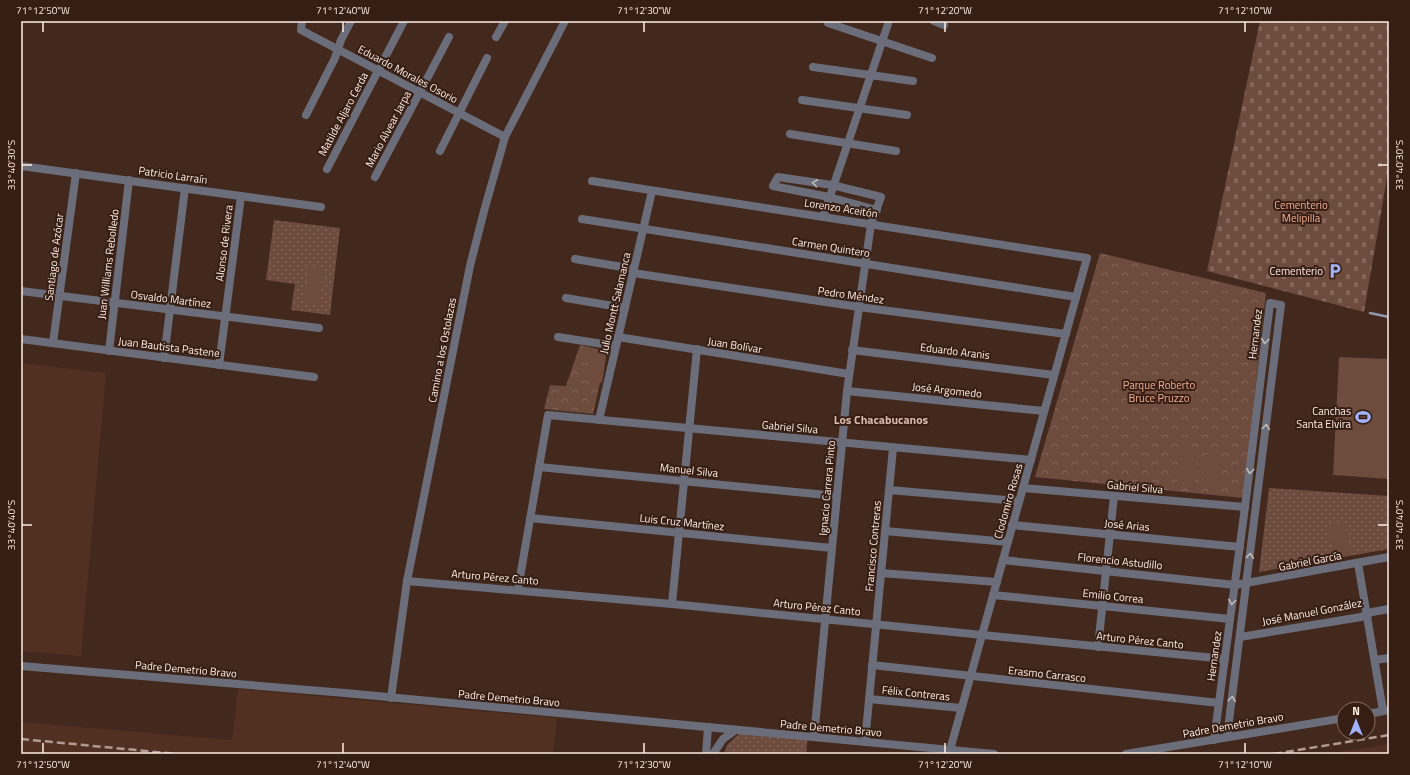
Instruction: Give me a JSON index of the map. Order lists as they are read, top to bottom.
{
  "streets": {
    "street": [
      "Eduardo Morales Osorio",
      "Matilde Aljaro Cerda",
      "Mario Alvear Jarpa",
      "Patricio Larraín",
      "Lorenzo Aceitón",
      "Alonso de Rivera",
      "Carmen Quintero",
      "Santiago de Azócar",
      "Juan Williams Rebolledo",
      "Pedro Méndez",
      "Osvaldo Martínez",
      "Julio Montt Salamanca",
      "Hernandez",
      "Juan Bolívar",
      "Juan Bautista Pastene",
      "Camino a los Ostolazas",
      "Eduardo Aranis",
      "José Argomedo",
      "Gabriel Silva",
      "Manuel Silva",
      "Ignacio Carrera Pinto",
      "Clodomiro Rosas",
      "Luis Cruz Martínez",
      "José Arias",
      "Francisco Contreras",
      "Florencio Astudillo",
      "Gabriel García",
      "Arturo Pérez Canto",
      "Emilio Correa",
      "José Manuel González",
      "Padre Demetrio Bravo",
      "Erasmo Carrasco",
      "Félix Contreras"
    ]
  },
  "crossings": [
    ["Eduardo Morales Osorio", "Matilde Aljaro Cerda"],
    ["Eduardo Morales Osorio", "Mario Alvear Jarpa"],
    ["Eduardo Morales Osorio", "Camino a los Ostolazas"],
    ["Patricio Larraín", "Alonso de Rivera"],
    ["Patricio Larraín", "Santiago de Azócar"],
    ["Patricio Larraín", "Juan Williams Rebolledo"],
    ["Lorenzo Aceitón", "Julio Montt Salamanca"],
    ["Lorenzo Aceitón", "Ignacio Carrera Pinto"],
    ["Lorenzo Aceitón", "Clodomiro Rosas"],
    ["Alonso de Rivera", "Osvaldo Martínez"],
    ["Alonso de Rivera", "Juan Bautista Pastene"],
    ["Carmen Quintero", "Julio Montt Salamanca"],
    ["Carmen Quintero", "Ignacio Carrera Pinto"],
    ["Carmen Quintero", "Clodomiro Rosas"],
    ["Santiago de Azócar", "Osvaldo Martínez"],
    ["Santiago de Azócar", "Juan Bautista Pastene"],
    ["Juan Williams Rebolledo", "Osvaldo Martínez"],
    ["Juan Williams Rebolledo", "Juan Bautista Pastene"],
    ["Pedro Méndez", "Julio Montt Salamanca"],
    ["Pedro Méndez", "Ignacio Carrera Pinto"],
    ["Pedro Méndez", "Clodomiro Rosas"],
    ["Julio Montt Salamanca", "Juan Bolívar"],
    ["Julio Montt Salamanca", "Gabriel Silva"],
    ["Hernandez", "Gabriel Silva"],
    ["Hernandez", "José Arias"],
    ["Hernandez", "Florencio Astudillo"],
    ["Hernandez", "Gabriel García"],
    ["Hernandez", "Arturo Pérez Canto"],
    ["Hernandez", "Emilio Correa"],
    ["Hernandez", "José Manuel González"],
    ["Hernandez", "Padre Demetrio Bravo"],
    ["Hernandez", "Erasmo Carrasco"],
    ["Juan Bolívar", "Ignacio Carrera Pinto"],
    ["Camino a los Ostolazas", "Arturo Pérez Canto"],
    ["Camino a los Ostolazas", "Padre Demetrio Bravo"],
    ["Eduardo Aranis", "Ignacio Carrera Pinto"],
    ["Eduardo Aranis", "Clodomiro Rosas"],
    ["José Argomedo", "Ignacio Carrera Pinto"],
    ["José Argomedo", "Clodomiro Rosas"],
    ["Gabriel Silva", "Manuel Silva"],
    ["Gabriel Silva", "Ignacio Carrera Pinto"],
    ["Gabriel Silva", "Clodomiro Rosas"],
    ["Gabriel Silva", "Francisco Contreras"],
    ["Manuel Silva", "Ignacio Carrera Pinto"],
    ["Ignacio Carrera Pinto", "Luis Cruz Martínez"],
    ["Ignacio Carrera Pinto", "Arturo Pérez Canto"],
    ["Ignacio Carrera Pinto", "Padre Demetrio Bravo"],
    ["Clodomiro Rosas", "José Arias"],
    ["Clodomiro Rosas", "Florencio Astudillo"],
    ["Clodomiro Rosas", "Arturo Pérez Canto"],
    ["Clodomiro Rosas", "Emilio Correa"],
    ["Clodomiro Rosas", "Padre Demetrio Bravo"],
    ["Clodomiro Rosas", "Erasmo Carrasco"],
    ["Clodomiro Rosas", "Félix Contreras"],
    ["Francisco Contreras", "Arturo Pérez Canto"],
    ["Francisco Contreras", "Padre Demetrio Bravo"],
    ["Francisco Contreras", "Erasmo Carrasco"],
    ["Francisco Contreras", "Félix Contreras"],
    ["Florencio Astudillo", "Gabriel García"]
  ],
  "districts": ["Los Chacabucanos"],
  "parks": ["Cementerio Melipilla", "Parque Roberto Bruce Pruzzo"],
  "places": {
    "parking": ["Cementerio"],
    "sports": ["Canchas Santa Elvira"]
  },
  "north": "top",
  "coordinates": [
    "71°12'50\"W",
    "71°12'40\"W",
    "71°12'30\"W",
    "71°12'20\"W",
    "71°12'10\"W",
    "33°40'30\"S",
    "33°40'40\"S"
  ]
}
